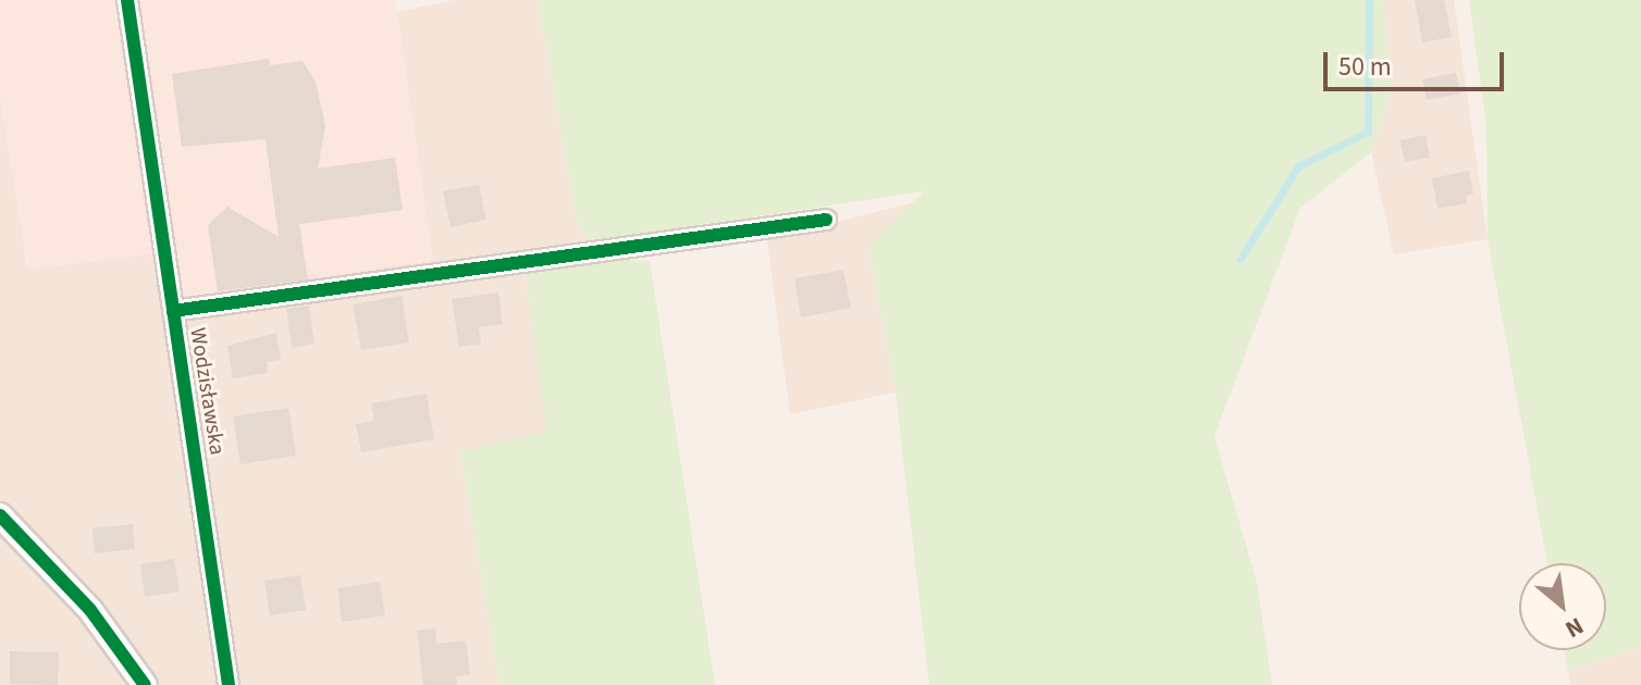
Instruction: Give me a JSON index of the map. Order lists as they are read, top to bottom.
{
  "streets": {
    "street": ["Wodzisławska"]
  },
  "scale_bar": "50 m",
  "north": "bottom right"
}
